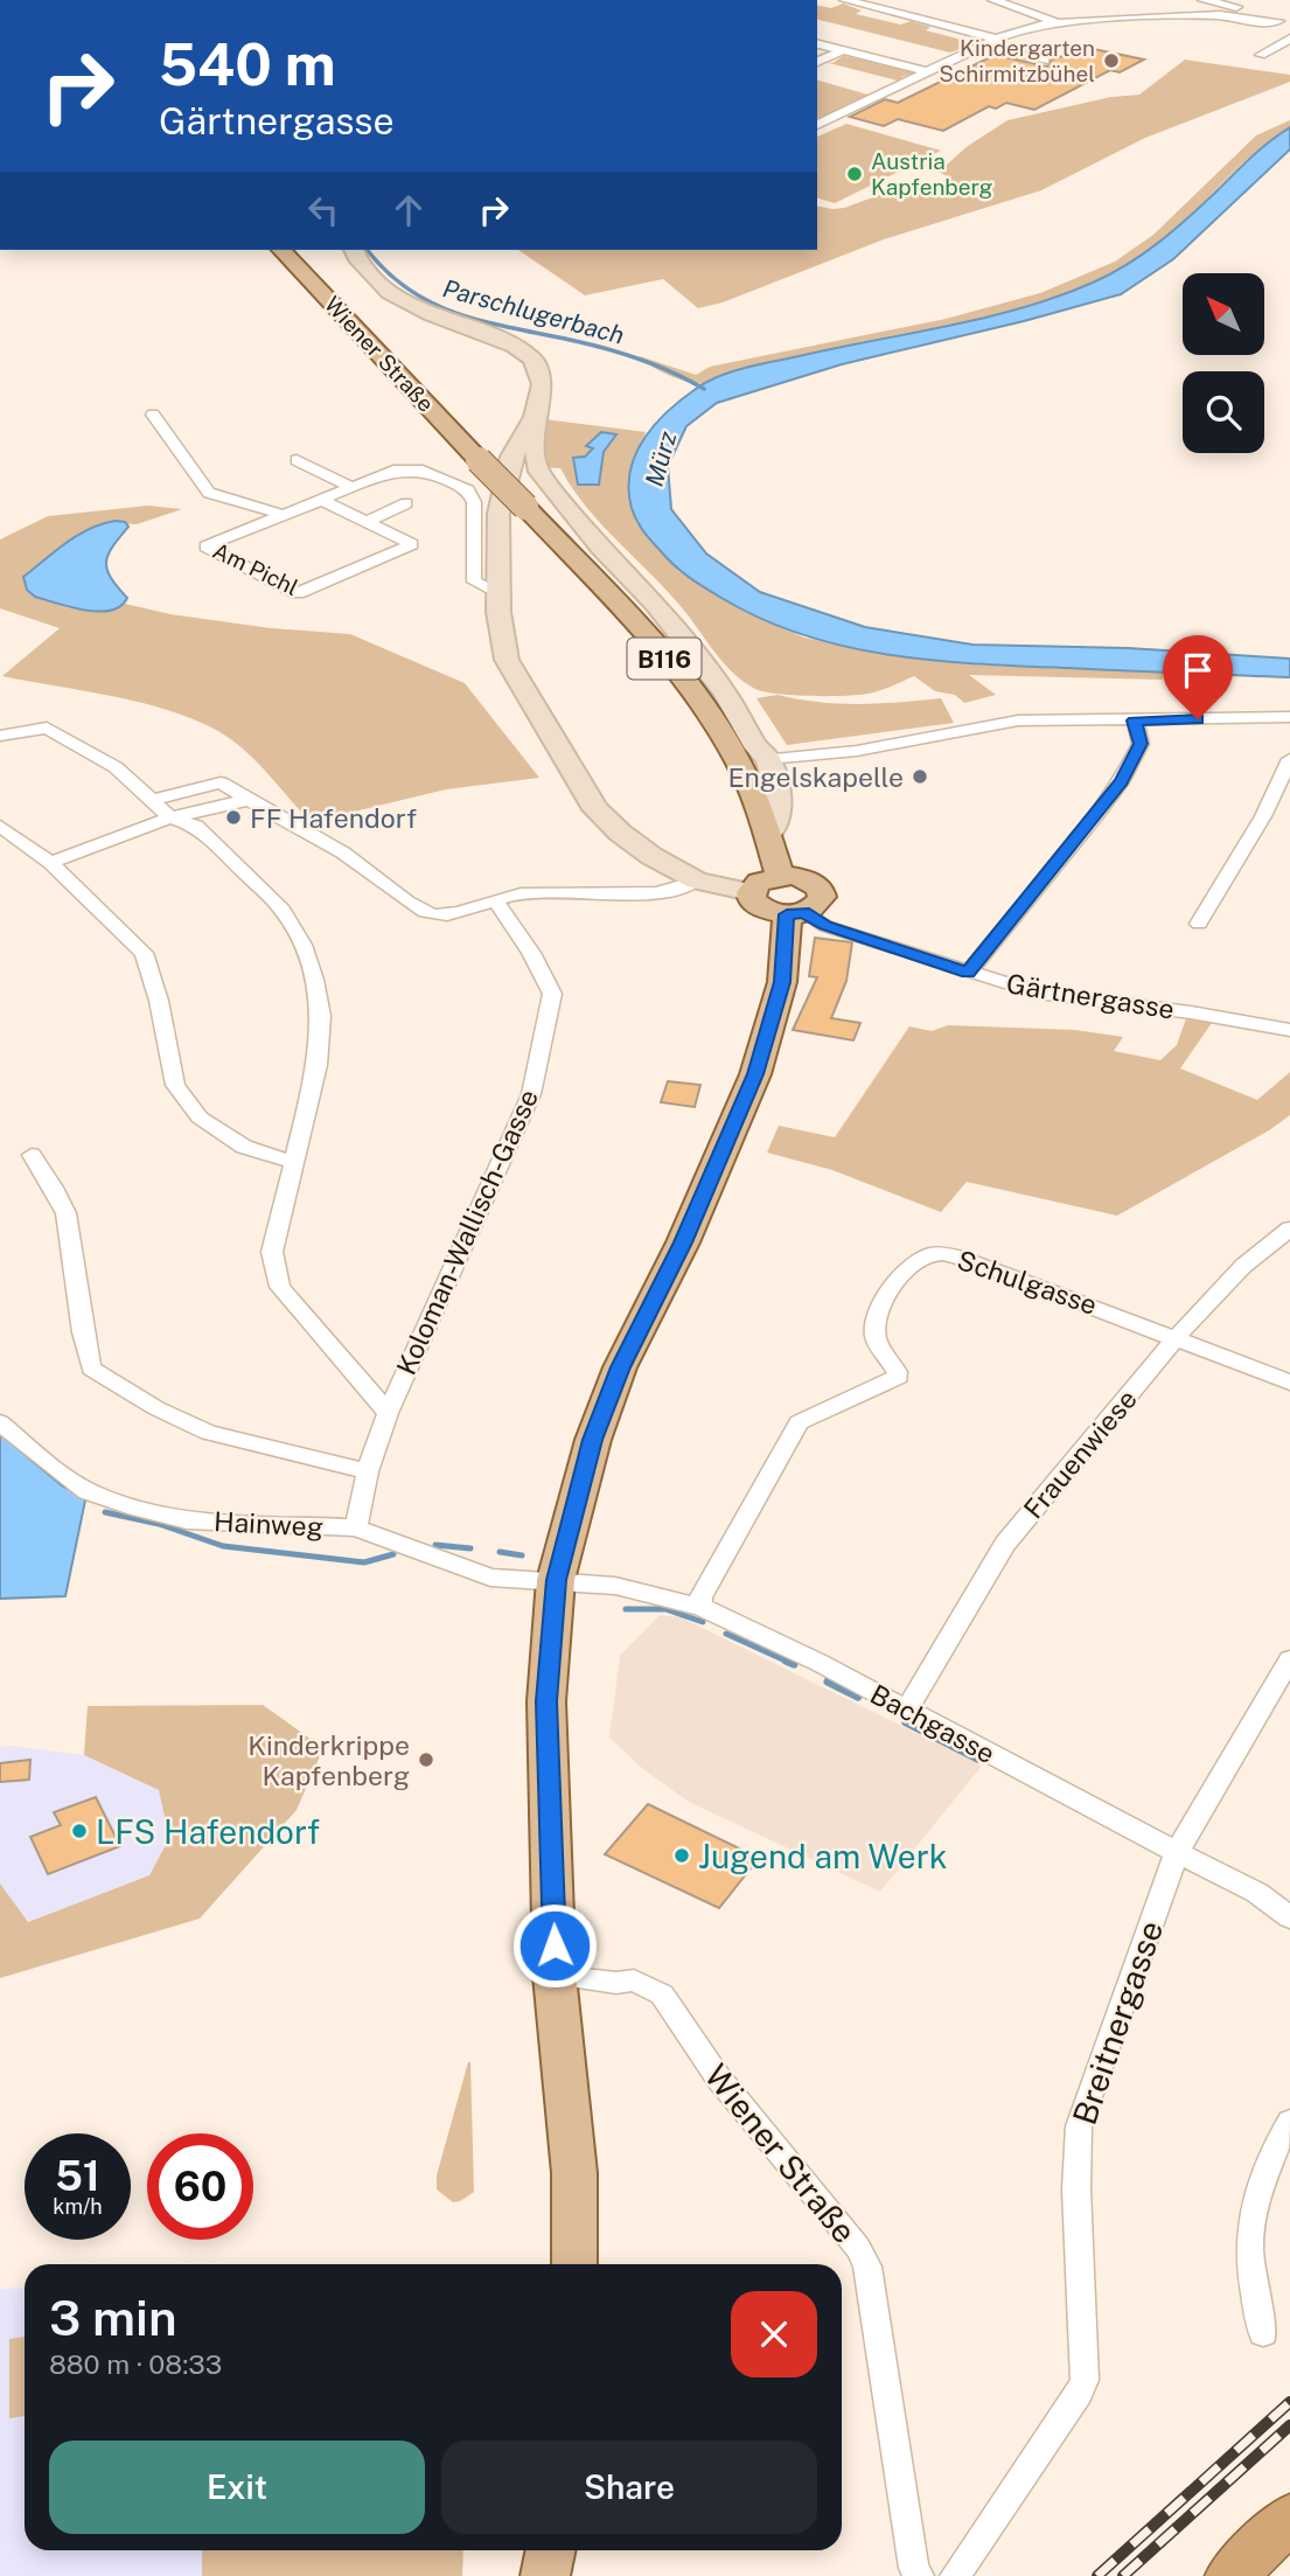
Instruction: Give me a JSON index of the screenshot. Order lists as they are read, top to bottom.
{
  "streets": {
    "main road": ["Wiener Straße", "B116"],
    "street": [
      "Am Pichl",
      "Gärtnergasse",
      "Koloman-Wallisch-Gasse",
      "Schulgasse",
      "Frauenwiese",
      "Hainweg",
      "Bachgasse",
      "Breitnergasse"
    ]
  },
  "crossings": [
    ["Wiener Straße", "B116"],
    ["Koloman-Wallisch-Gasse", "Hainweg"],
    ["Schulgasse", "Frauenwiese"],
    ["Schulgasse", "Bachgasse"],
    ["Frauenwiese", "Bachgasse"],
    ["Hainweg", "Bachgasse"],
    ["Bachgasse", "Breitnergasse"]
  ],
  "water": ["Parschlugerbach", "Mürz"],
  "places": [
    "Kindergarten Schirmitzbühel",
    "Austria Kapfenberg",
    "Engelskapelle",
    "FF Hafendorf",
    "Kinderkrippe Kapfenberg",
    "LFS Hafendorf",
    "Jugend am Werk"
  ],
  "north": "top left",
  "page": {
    "turn": ["540 m", "Gärtnergasse"],
    "speed": "51 km/h",
    "limit": "60",
    "heading": ["3 min", "880 m · 08:33"],
    "buttons": ["Exit", "Share"]
  }
}
